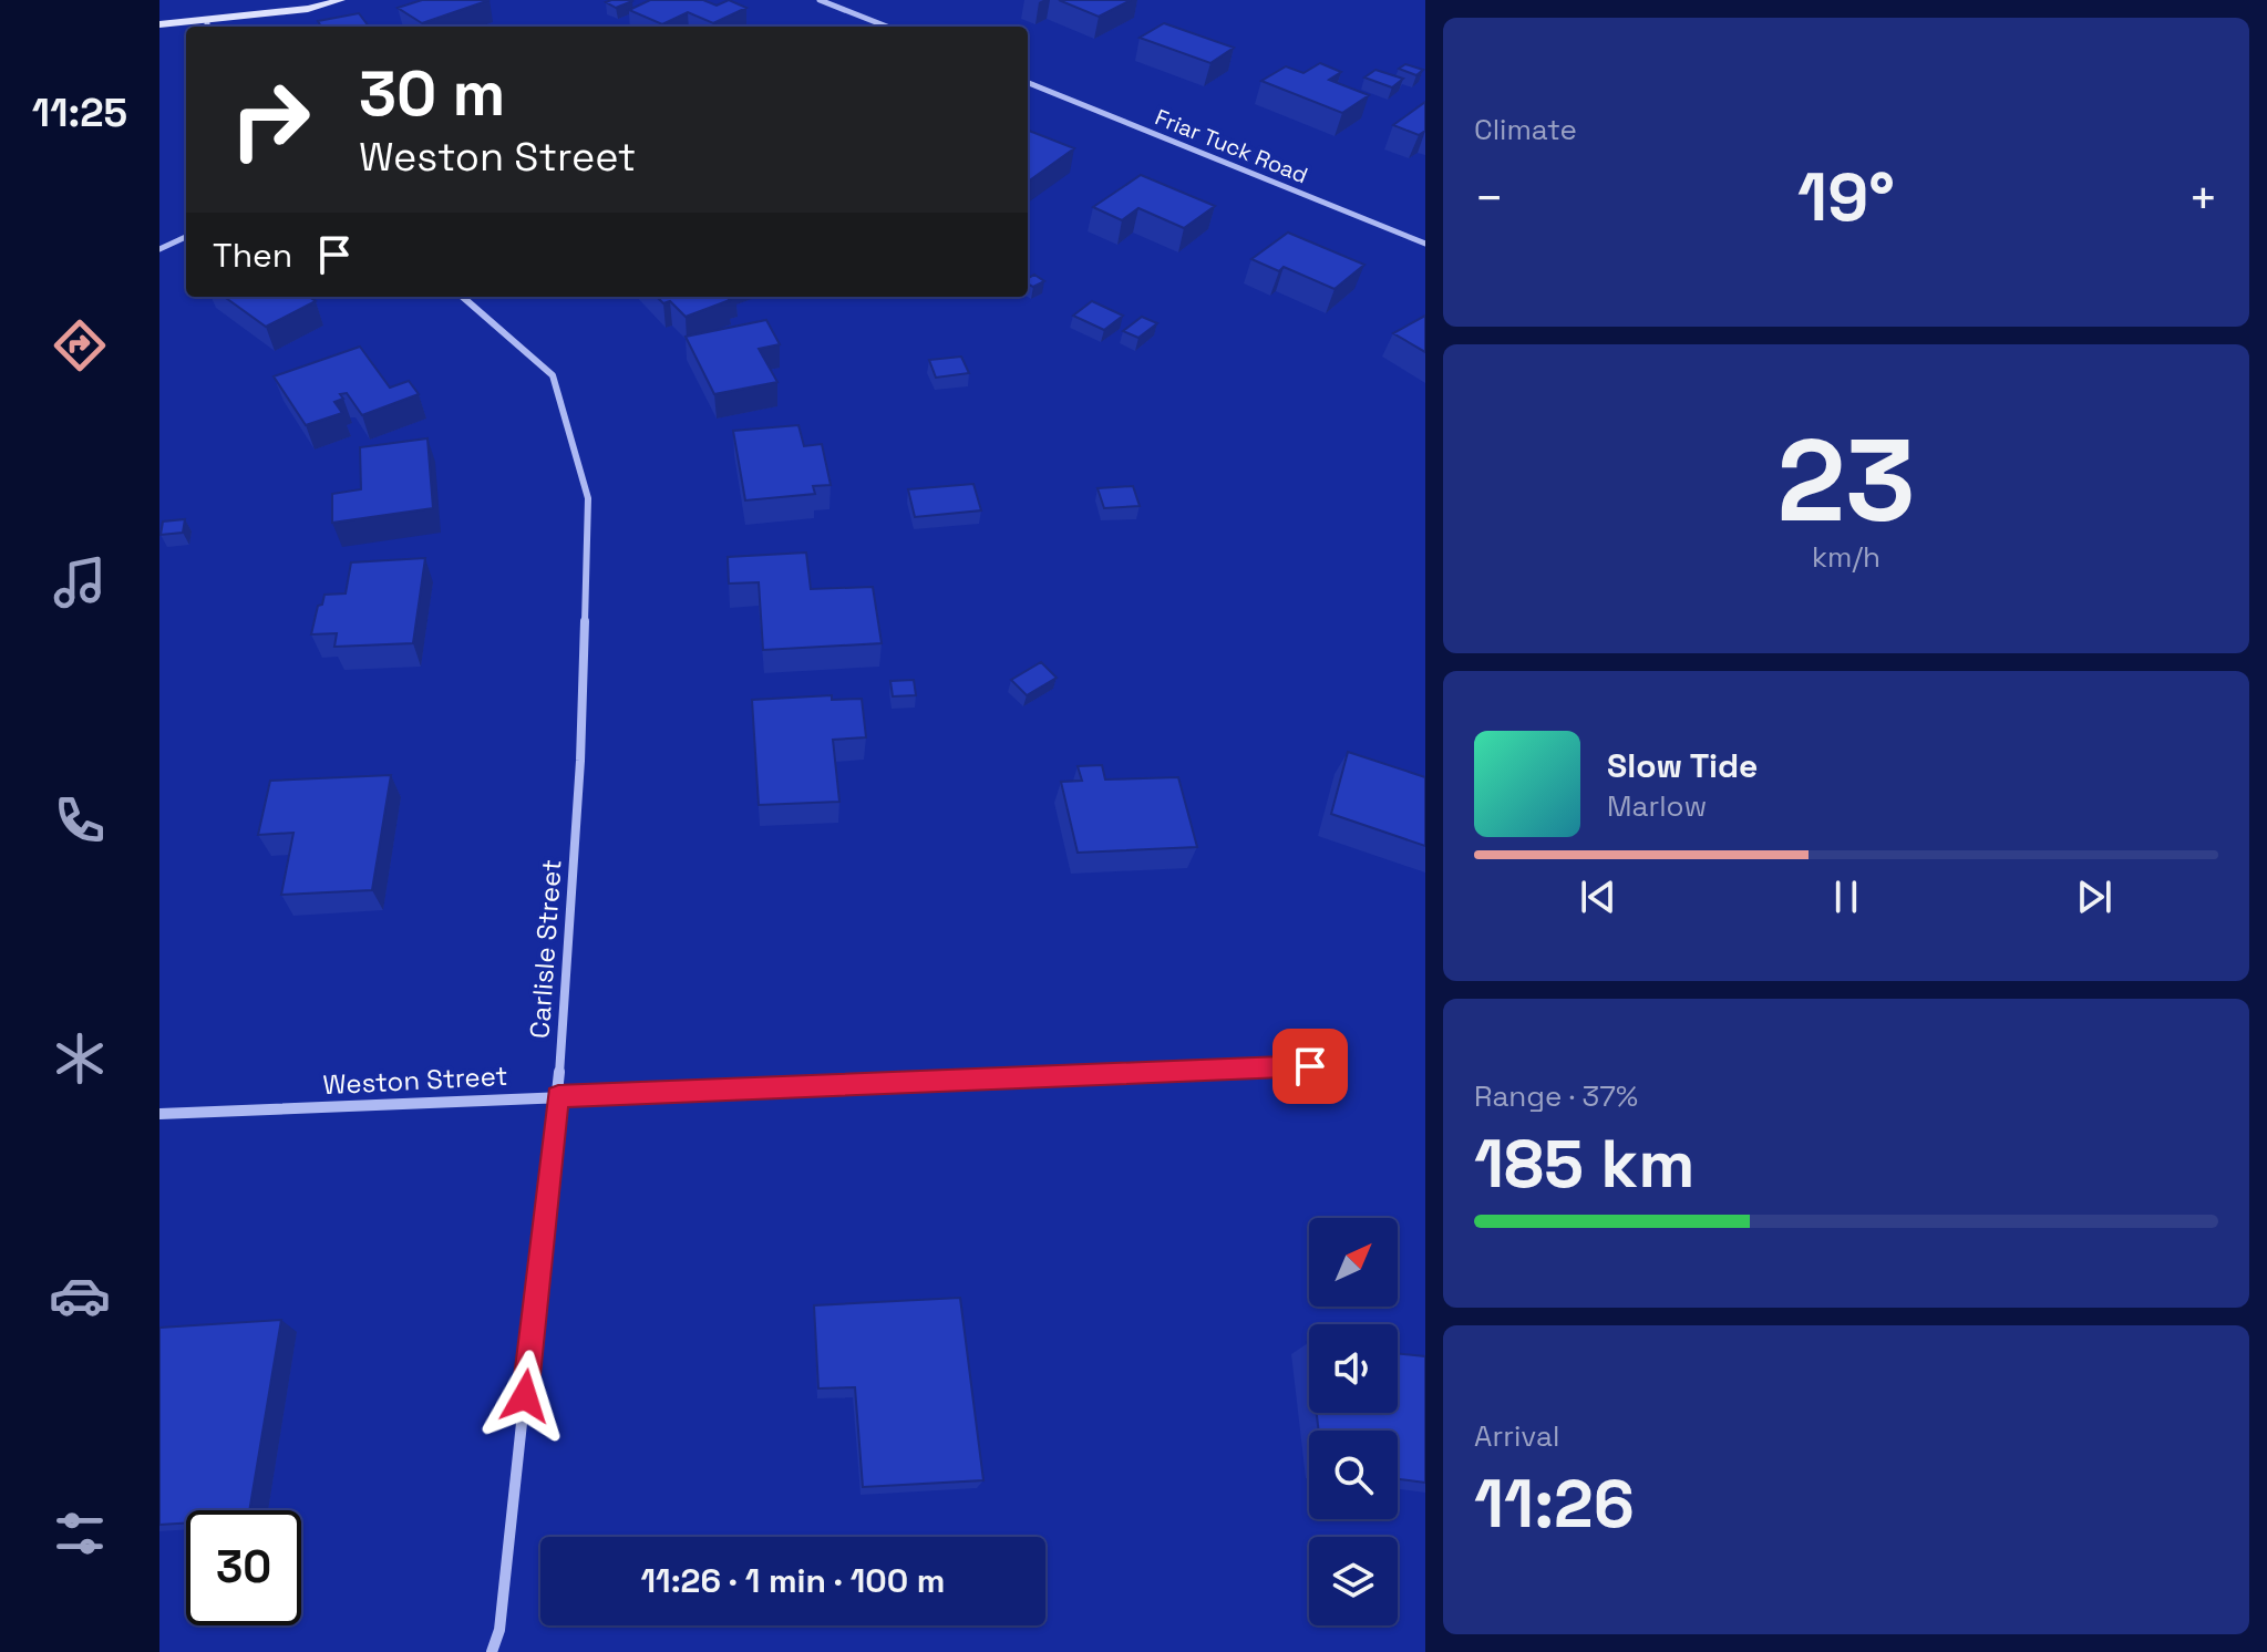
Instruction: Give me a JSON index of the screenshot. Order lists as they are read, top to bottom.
{
  "streets": {
    "street": ["Friar Tuck Road", "Carlisle Street", "Weston Street"]
  },
  "crossings": [
    ["Carlisle Street", "Weston Street"]
  ],
  "north": "top right",
  "page": {
    "tabs": "11:25",
    "tile": [
      "Climate",
      ["23", "km/h"],
      ["Range · 37%", "185 km"],
      ["Arrival", "11:26"]
    ],
    "turn": ["30 m", "Weston Street"],
    "heat": ["−", "19°", "+"],
    "then": "Then",
    "song": ["Slow Tide", "Marlow"],
    "limit": "30",
    "trip": "11:26 · 1 min · 100 m"
  }
}
